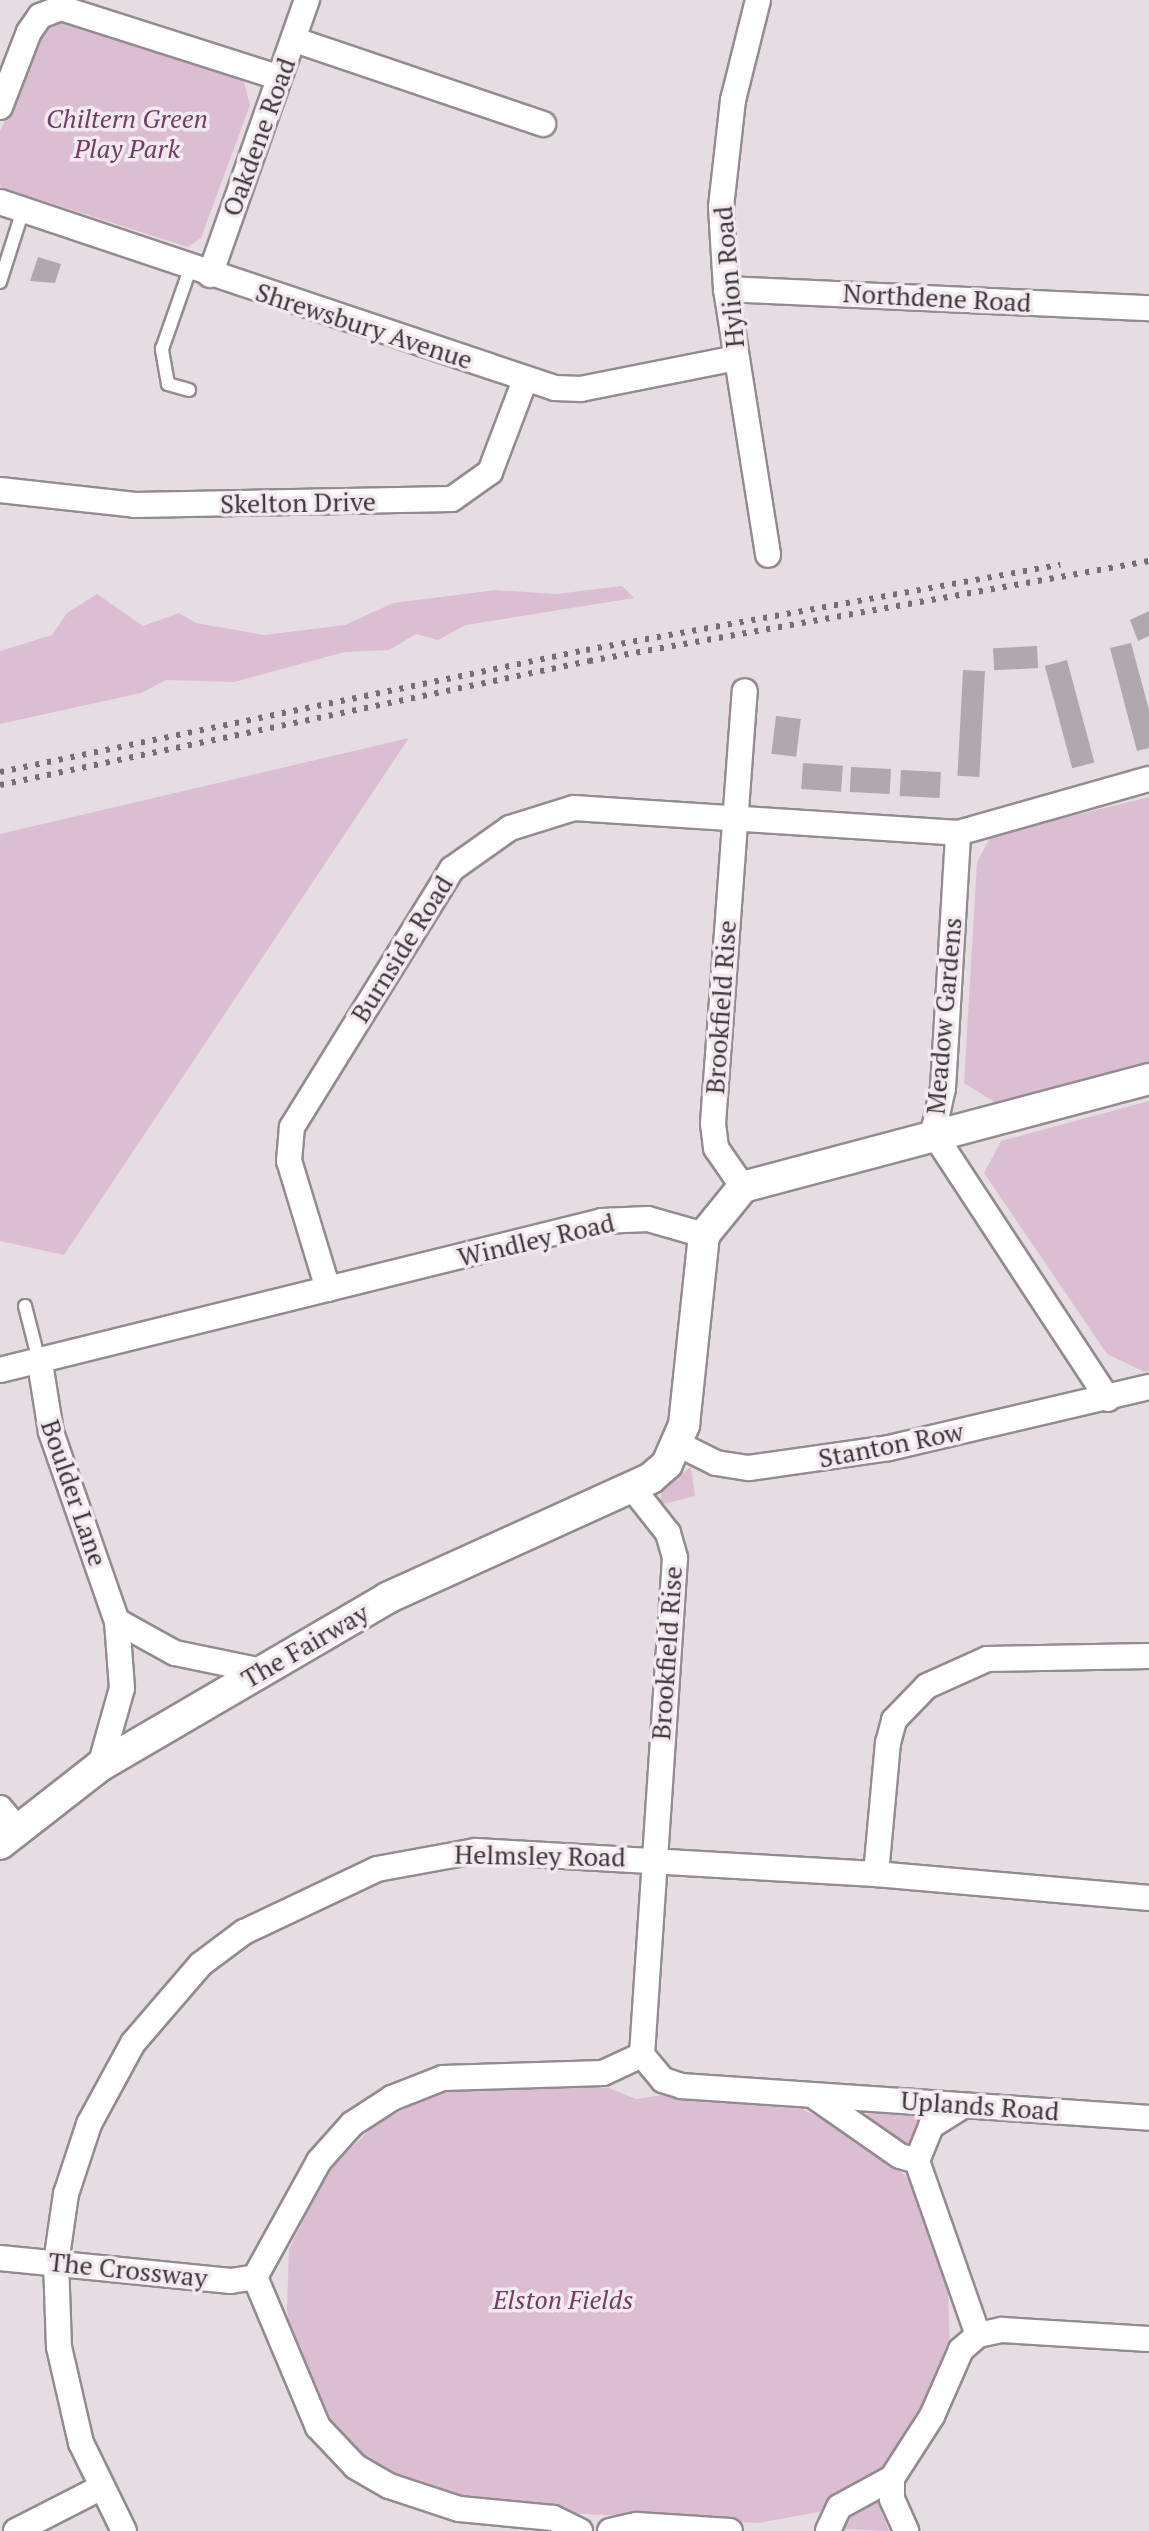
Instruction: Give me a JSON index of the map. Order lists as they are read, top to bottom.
{
  "streets": {
    "street": [
      "Oakdene Road",
      "Hylion Road",
      "Northdene Road",
      "Shrewsbury Avenue",
      "Skelton Drive",
      "Burnside Road",
      "Brookfield Rise",
      "Meadow Gardens",
      "Windley Road",
      "Stanton Row",
      "Boulder Lane",
      "The Fairway",
      "Helmsley Road",
      "Uplands Road",
      "The Crossway"
    ]
  },
  "crossings": [
    ["Oakdene Road", "Shrewsbury Avenue"],
    ["Hylion Road", "Northdene Road"],
    ["Hylion Road", "Shrewsbury Avenue"],
    ["Shrewsbury Avenue", "Skelton Drive"],
    ["Burnside Road", "Brookfield Rise"],
    ["Burnside Road", "Meadow Gardens"],
    ["Burnside Road", "Windley Road"],
    ["Brookfield Rise", "The Fairway"],
    ["Brookfield Rise", "Helmsley Road"],
    ["Meadow Gardens", "Stanton Row"],
    ["Windley Road", "Boulder Lane"],
    ["Boulder Lane", "The Fairway"],
    ["Helmsley Road", "The Crossway"]
  ],
  "parks": ["Chiltern Green Play Park", "Elston Fields"]
}
